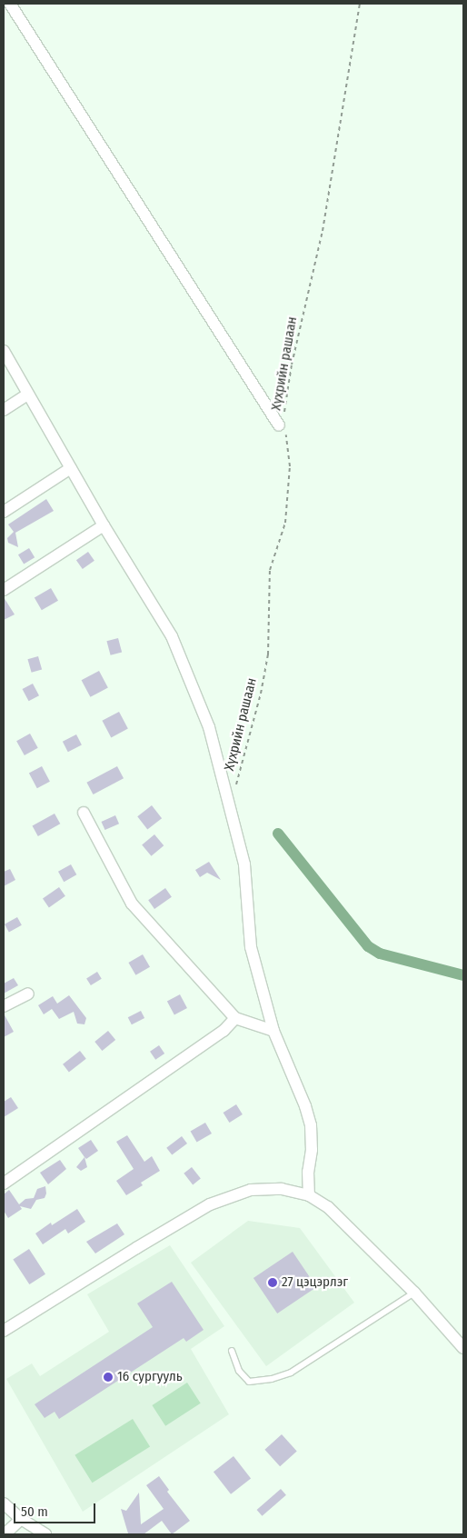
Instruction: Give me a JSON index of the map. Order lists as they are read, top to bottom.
{
  "streets": {
    "path": ["Хүхрийн рашаан"]
  },
  "places": ["27 цэцэрлэг", "16 сургууль"],
  "scale_bar": "50 m"
}
